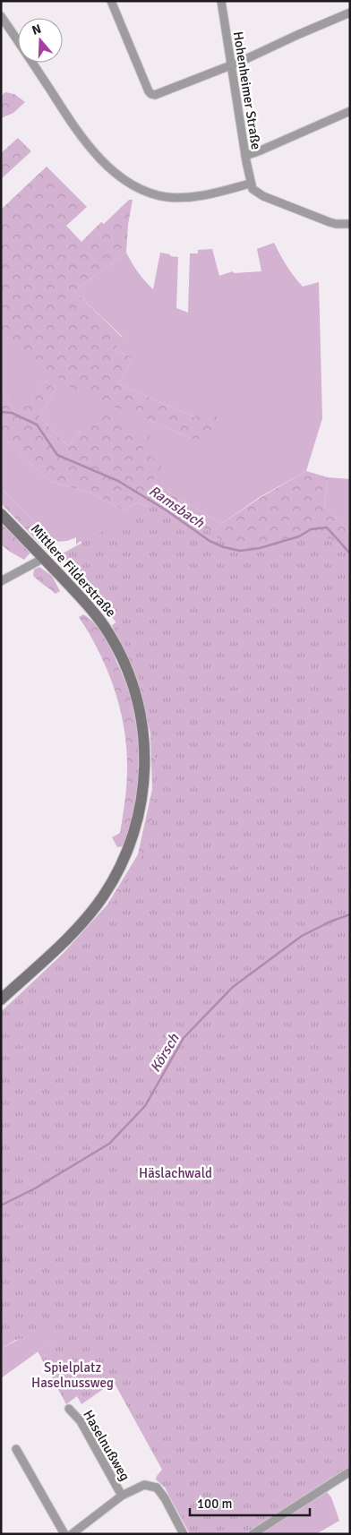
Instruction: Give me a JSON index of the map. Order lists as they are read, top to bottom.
{
  "streets": {
    "main road": ["Mittlere Filderstraße"],
    "street": ["Hohenheimer Straße", "Haselnußweg"]
  },
  "water": ["Ramsbach", "Körsch"],
  "parks": ["Häslachwald", "Spielplatz Haselnussweg"],
  "scale_bar": "100 m",
  "north": "top"
}
